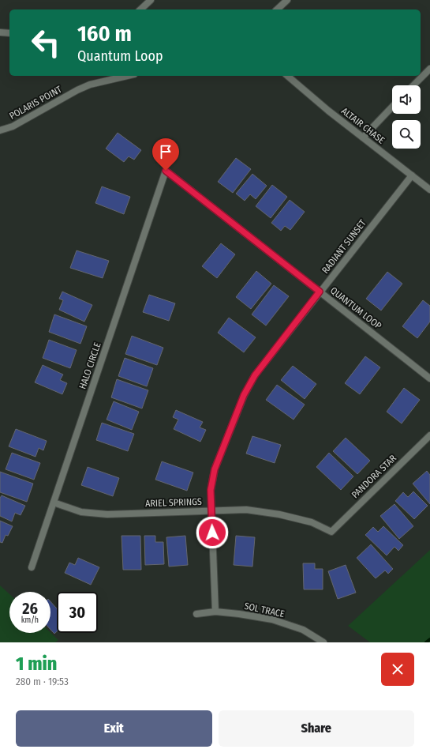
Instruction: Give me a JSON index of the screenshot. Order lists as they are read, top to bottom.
{
  "streets": {
    "street": [
      "POLARIS POINT",
      "ALTAIR CHASE",
      "RADIANT SUNSET",
      "QUANTUM LOOP",
      "HALO CIRCLE",
      "PANDORA STAR",
      "ARIEL SPRINGS",
      "SOL TRACE"
    ]
  },
  "crossings": [
    ["ALTAIR CHASE", "RADIANT SUNSET"],
    ["RADIANT SUNSET", "QUANTUM LOOP"],
    ["RADIANT SUNSET", "ARIEL SPRINGS"],
    ["RADIANT SUNSET", "SOL TRACE"],
    ["QUANTUM LOOP", "HALO CIRCLE"],
    ["HALO CIRCLE", "ARIEL SPRINGS"],
    ["PANDORA STAR", "ARIEL SPRINGS"]
  ],
  "page": {
    "turn": ["160 m", "Quantum Loop"],
    "speed": "26 km/h",
    "limit": "30",
    "heading": ["1 min", "280 m · 19:53"],
    "buttons": ["Exit", "Share"]
  }
}
